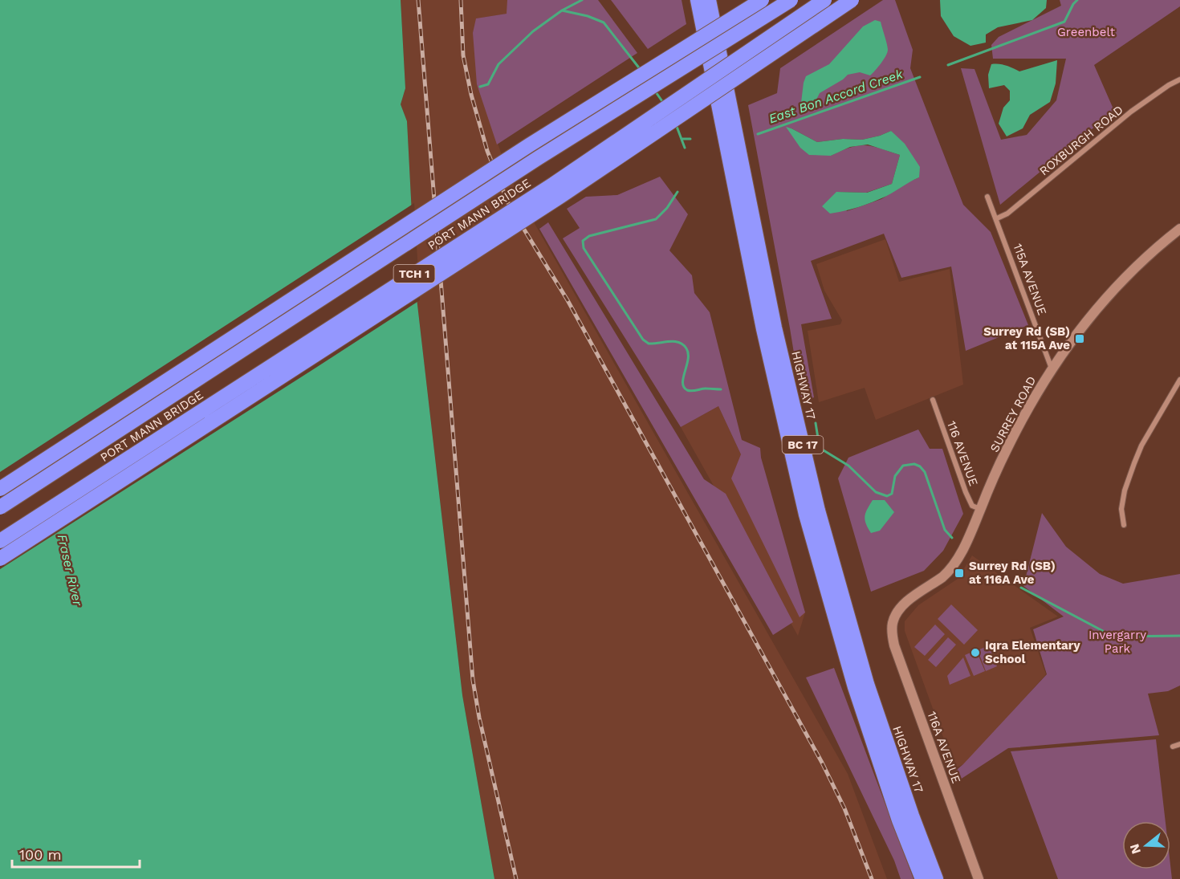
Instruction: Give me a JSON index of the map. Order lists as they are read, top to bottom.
{
  "streets": {
    "highway": [
      "PORT MANN BRIDGE",
      "TCH 1",
      "HIGHWAY 17",
      "BC 17"
    ],
    "street": [
      "ROXBURGH ROAD",
      "115A AVENUE",
      "SURREY ROAD",
      "116 AVENUE",
      "116A AVENUE"
    ]
  },
  "crossings": [
    ["ROXBURGH ROAD", "115A AVENUE"],
    ["115A AVENUE", "SURREY ROAD"],
    ["SURREY ROAD", "116 AVENUE"],
    ["SURREY ROAD", "116A AVENUE"]
  ],
  "water": ["East Bon Accord Creek", "Fraser River"],
  "parks": ["Greenbelt", "Invergarry Park"],
  "places": {
    "transit": ["Surrey Rd (SB) at 115A Ave", "Surrey Rd (SB) at 116A Ave"],
    "other": ["Iqra Elementary School"]
  },
  "scale_bar": "100 m",
  "north": "left"
}
